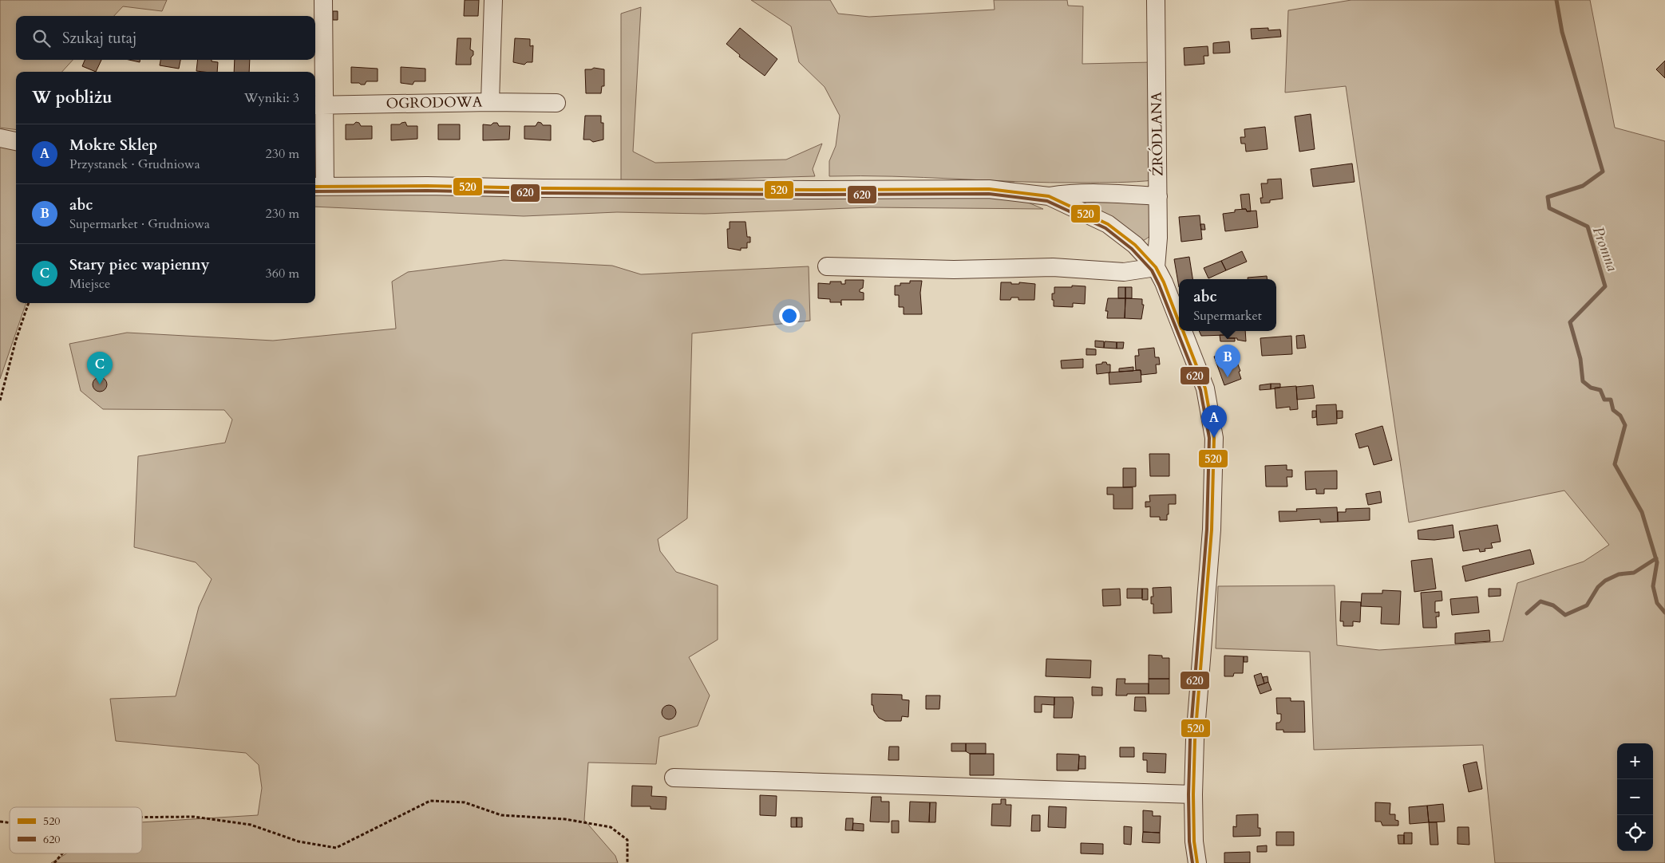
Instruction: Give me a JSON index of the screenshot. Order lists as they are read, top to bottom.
{
  "streets": {
    "street": ["OGRODOWA", "ŹRÓDLANA"]
  },
  "water": ["Promna"],
  "lines": ["transit line 520", "transit line 620"],
  "legend": ["520", "620"],
  "page": {
    "search": "Szukaj tutaj",
    "heading": ["W pobliżu", "Wyniki: 3"],
    "list": [
      {
        "mark": "A",
        "name": "Mokre Sklep",
        "note": "Przystanek · Grudniowa",
        "value": "230 m"
      },
      {
        "mark": "B",
        "name": "abc",
        "note": "Supermarket · Grudniowa",
        "value": "230 m"
      },
      {
        "mark": "C",
        "name": "Stary piec wapienny",
        "note": "Miejsce",
        "value": "360 m"
      }
    ],
    "popup": ["abc", "Supermarket"],
    "pins": ["B", "C", "A"],
    "map_buttons": ["+", "−"]
  }
}
